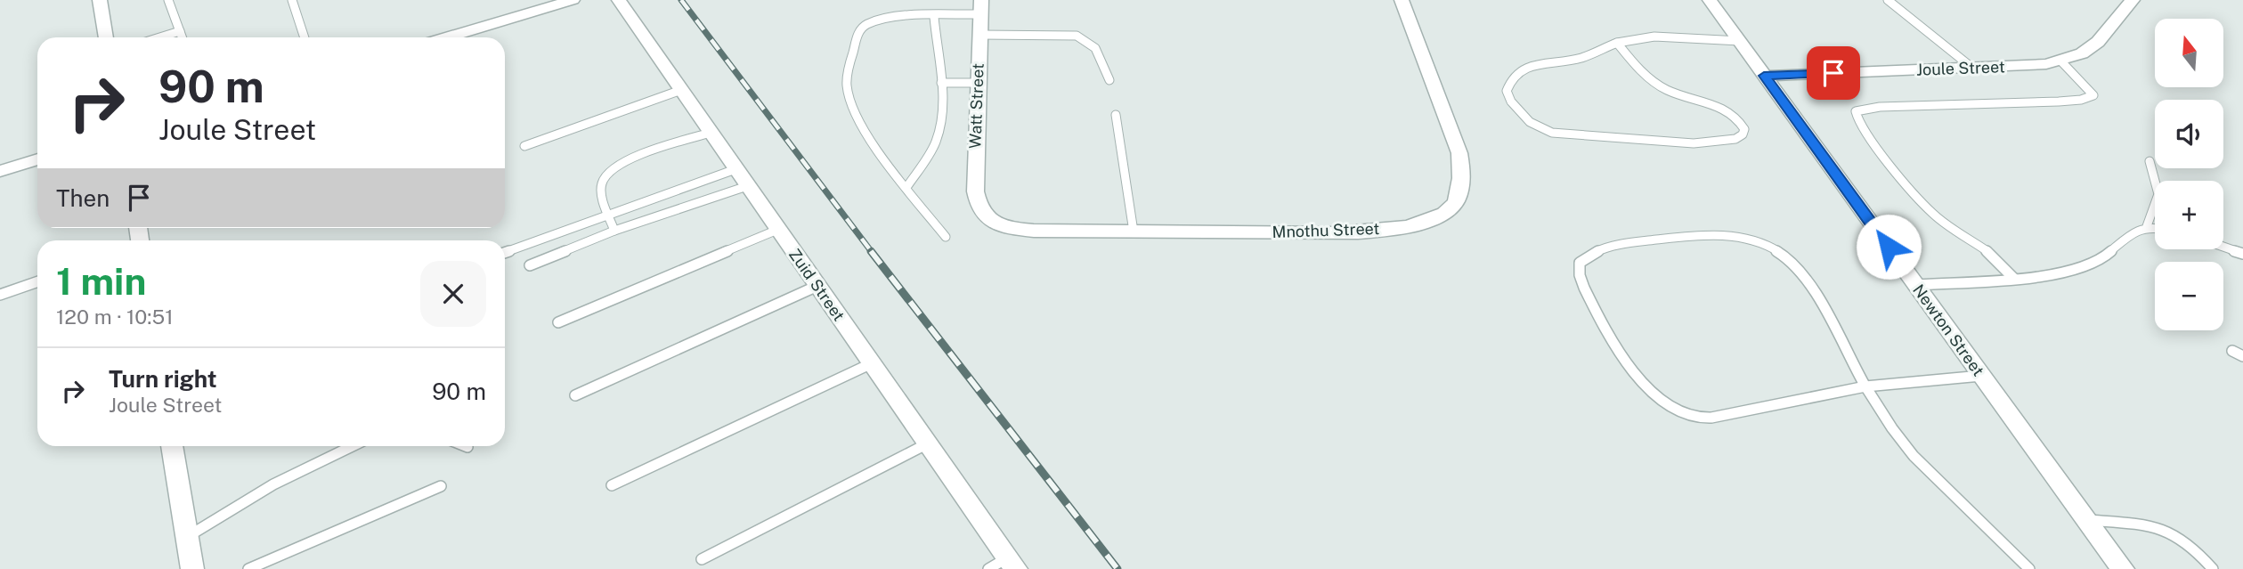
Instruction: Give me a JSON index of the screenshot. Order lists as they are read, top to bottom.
{
  "streets": {
    "street": [
      "Joule Street",
      "Watt Street",
      "Mnothu Street",
      "Zuid Street",
      "Newton Street"
    ]
  },
  "crossings": [
    ["Joule Street", "Newton Street"],
    ["Watt Street", "Mnothu Street"]
  ],
  "north": "top",
  "page": {
    "map_buttons": ["+", "−"],
    "turn": ["90 m", "Joule Street"],
    "then": "Then",
    "heading": ["1 min", "120 m · 10:51"],
    "list": [
      {
        "name": "Turn right",
        "note": "Joule Street",
        "value": "90 m"
      }
    ]
  }
}
